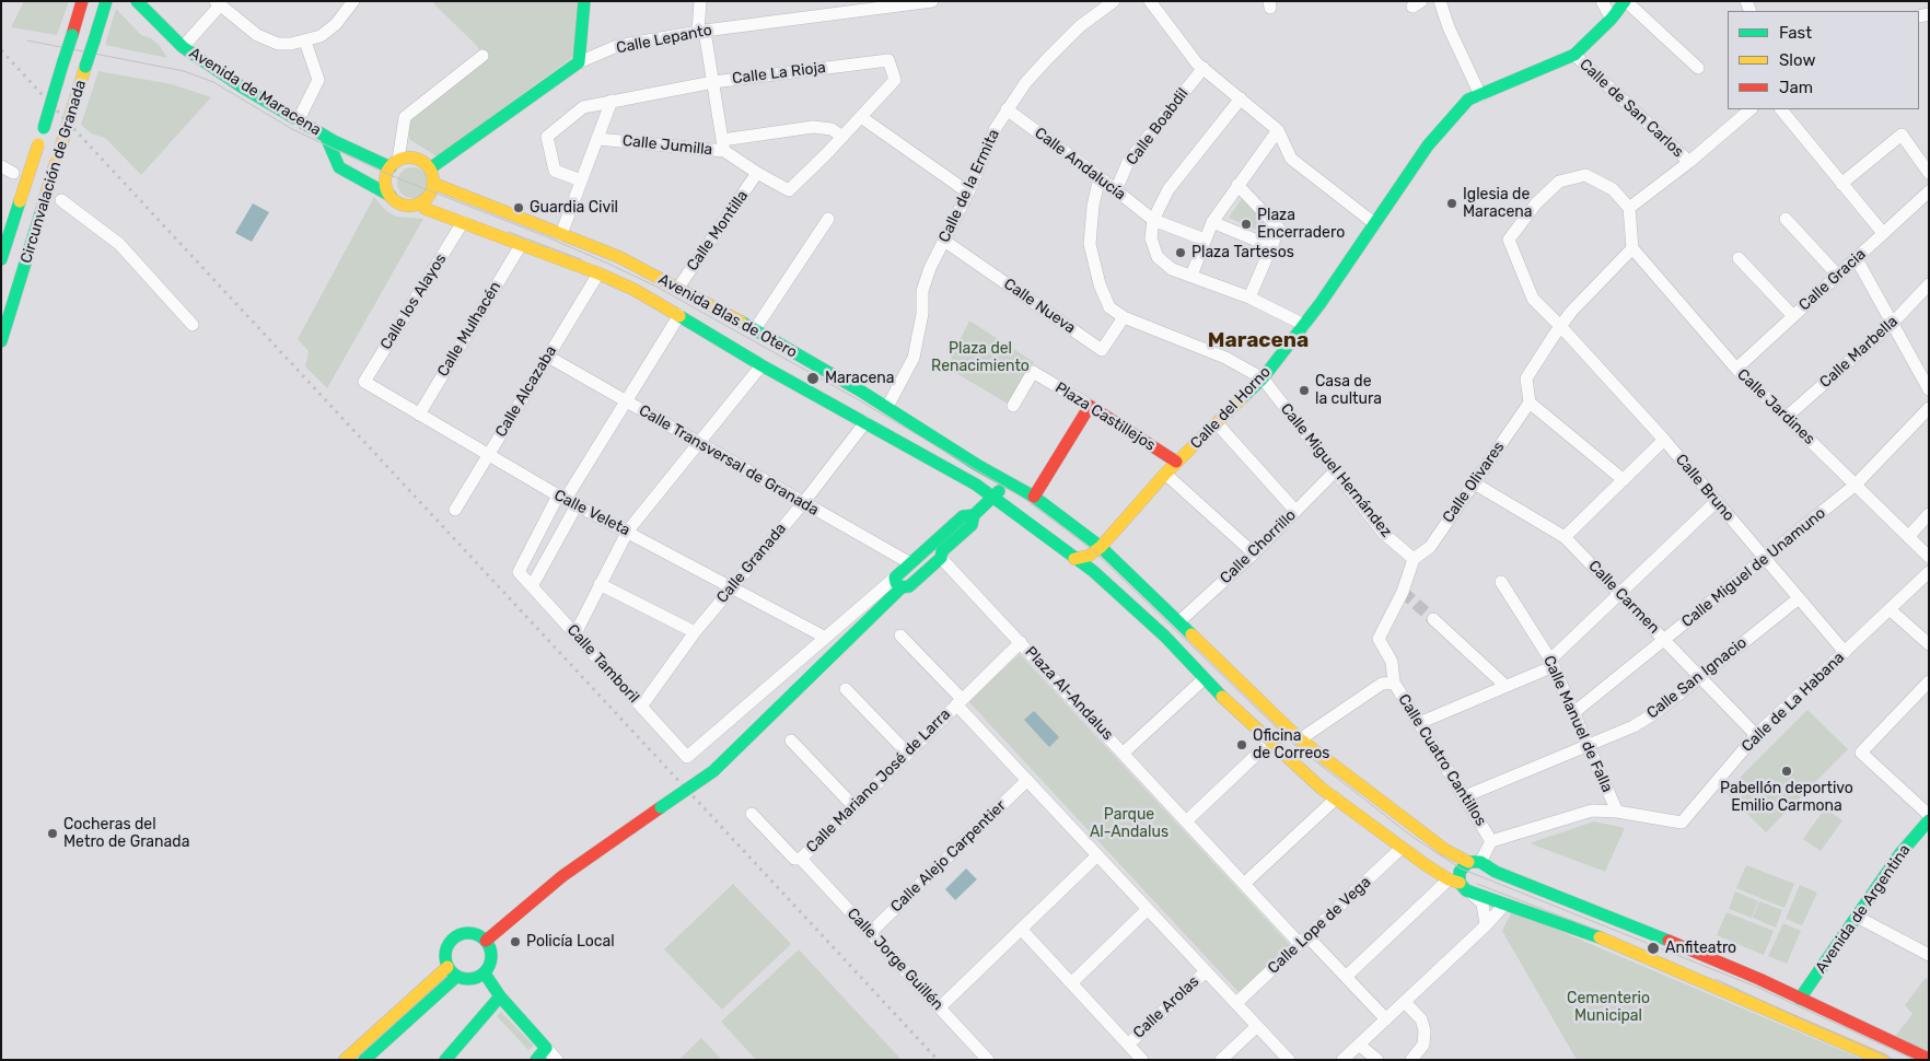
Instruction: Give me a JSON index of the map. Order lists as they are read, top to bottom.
{
  "streets": {
    "main road": [
      "Calle Lepanto",
      "Avenida de Maracena",
      "Circunvalación de Granada",
      "Avenida Blas de Otero",
      "Calle del Horno",
      "Plaza Castillejos",
      "Avenida de Argentina"
    ],
    "street": [
      "Calle La Rioja",
      "Calle de San Carlos",
      "Calle Boabdil",
      "Calle Jumilla",
      "Calle Andalucía",
      "Calle de la Ermita",
      "Calle Montilla",
      "Calle Gracia",
      "Calle los Alayos",
      "Calle Nueva",
      "Calle Mulhacén",
      "Calle Marbella",
      "Calle Alcazaba",
      "Calle Jardines",
      "Calle Transversal de Granada",
      "Calle Miguel Hernández",
      "Calle Olivares",
      "Calle Bruno",
      "Calle Veleta",
      "Calle Chorrillo",
      "Calle Granada",
      "Calle Miguel de Unamuno",
      "Calle Carmen",
      "Calle Tamboril",
      "Calle San Ignacio",
      "Plaza Al-Andalus",
      "Calle de La Habana",
      "Calle Manuel de Falla",
      "Calle Cuatro Cantillos",
      "Calle Mariano José de Larra",
      "Calle Alejo Carpentier",
      "Calle Lope de Vega",
      "Calle Jorge Guillén",
      "Calle Arolas"
    ]
  },
  "crossings": [
    ["Calle Lepanto", "Avenida de Maracena"],
    ["Calle Lepanto", "Avenida Blas de Otero"],
    ["Calle La Rioja", "Calle Jumilla"],
    ["Avenida de Maracena", "Avenida Blas de Otero"],
    ["Calle de San Carlos", "Calle del Horno"],
    ["Calle Boabdil", "Calle Andalucía"],
    ["Calle Jumilla", "Calle Montilla"],
    ["Calle Andalucía", "Calle de la Ermita"],
    ["Calle de la Ermita", "Calle Nueva"],
    ["Calle de la Ermita", "Avenida Blas de Otero"],
    ["Calle Montilla", "Avenida Blas de Otero"],
    ["Calle Gracia", "Calle Jardines"],
    ["Calle los Alayos", "Avenida Blas de Otero"],
    ["Calle los Alayos", "Calle Veleta"],
    ["Avenida Blas de Otero", "Calle Mulhacén"],
    ["Avenida Blas de Otero", "Calle Alcazaba"],
    ["Avenida Blas de Otero", "Calle del Horno"],
    ["Avenida Blas de Otero", "Calle Chorrillo"],
    ["Avenida Blas de Otero", "Calle Granada"],
    ["Avenida Blas de Otero", "Avenida de Argentina"],
    ["Avenida Blas de Otero", "Calle Lope de Vega"],
    ["Calle Mulhacén", "Calle Veleta"],
    ["Calle Marbella", "Calle Jardines"],
    ["Calle Alcazaba", "Calle Transversal de Granada"],
    ["Calle Alcazaba", "Calle Veleta"],
    ["Calle Jardines", "Calle Bruno"],
    ["Calle Jardines", "Calle Miguel de Unamuno"],
    ["Calle del Horno", "Plaza Castillejos"],
    ["Calle del Horno", "Calle Miguel Hernández"],
    ["Calle Transversal de Granada", "Calle Granada"],
    ["Calle Miguel Hernández", "Calle Olivares"],
    ["Calle Miguel Hernández", "Calle Chorrillo"],
    ["Calle Miguel Hernández", "Calle Cuatro Cantillos"],
    ["Calle Olivares", "Calle Carmen"],
    ["Calle Olivares", "Calle Cuatro Cantillos"],
    ["Calle Bruno", "Calle Miguel de Unamuno"],
    ["Calle Bruno", "Calle San Ignacio"],
    ["Calle Bruno", "Calle de La Habana"],
    ["Calle Veleta", "Calle Granada"],
    ["Calle Veleta", "Calle Tamboril"],
    ["Calle Granada", "Calle Tamboril"],
    ["Calle Miguel de Unamuno", "Calle Carmen"],
    ["Calle Miguel de Unamuno", "Calle Manuel de Falla"],
    ["Calle Carmen", "Calle San Ignacio"],
    ["Calle Carmen", "Calle de La Habana"],
    ["Calle San Ignacio", "Calle Manuel de Falla"],
    ["Calle San Ignacio", "Calle Cuatro Cantillos"],
    ["Plaza Al-Andalus", "Calle Mariano José de Larra"],
    ["Plaza Al-Andalus", "Calle Lope de Vega"],
    ["Calle de La Habana", "Calle Manuel de Falla"],
    ["Calle de La Habana", "Calle Cuatro Cantillos"],
    ["Calle Mariano José de Larra", "Calle Jorge Guillén"],
    ["Calle Alejo Carpentier", "Calle Jorge Guillén"]
  ],
  "districts": ["Maracena"],
  "parks": ["Plaza del Renacimiento", "Parque Al-Andalus", "Cementerio Municipal"],
  "places": [
    "Iglesia de Maracena",
    "Guardia Civil",
    "Plaza Encerradero",
    "Plaza Tartesos",
    "Maracena",
    "Casa de la cultura",
    "Oficina de Correos",
    "Pabellón deportivo Emilio Carmona",
    "Cocheras del Metro de Granada",
    "Policía Local",
    "Anfiteatro"
  ],
  "legend": ["Fast", "Slow", "Jam"]
}
